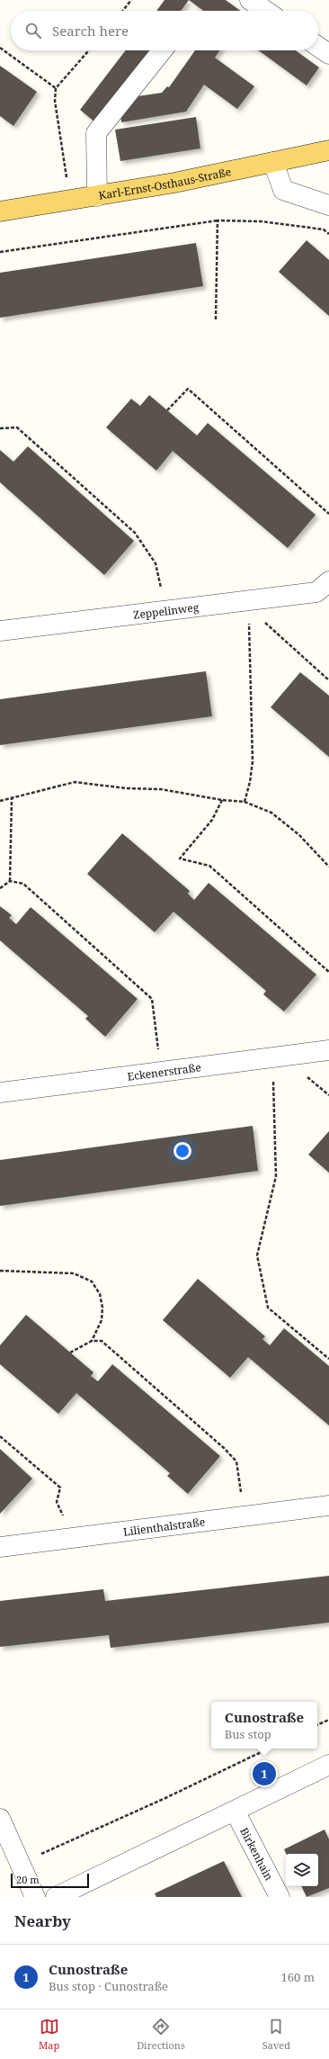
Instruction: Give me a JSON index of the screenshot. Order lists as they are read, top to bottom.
{
  "streets": {
    "main road": ["Karl-Ernst-Osthaus-Straße"],
    "street": [
      "Zeppelinweg",
      "Eckenerstraße",
      "Lilienthalstraße",
      "Birkenhain"
    ]
  },
  "scale_bar": "20 m",
  "page": {
    "search": "Search here",
    "popup": ["Cunostraße", "Bus stop"],
    "pins": "1",
    "scale": "20 m",
    "heading": "Nearby",
    "list": [
      {
        "mark": "1",
        "name": "Cunostraße",
        "note": "Bus stop · Cunostraße",
        "value": "160 m"
      }
    ],
    "nav": ["Map", "Directions", "Saved"]
  }
}
